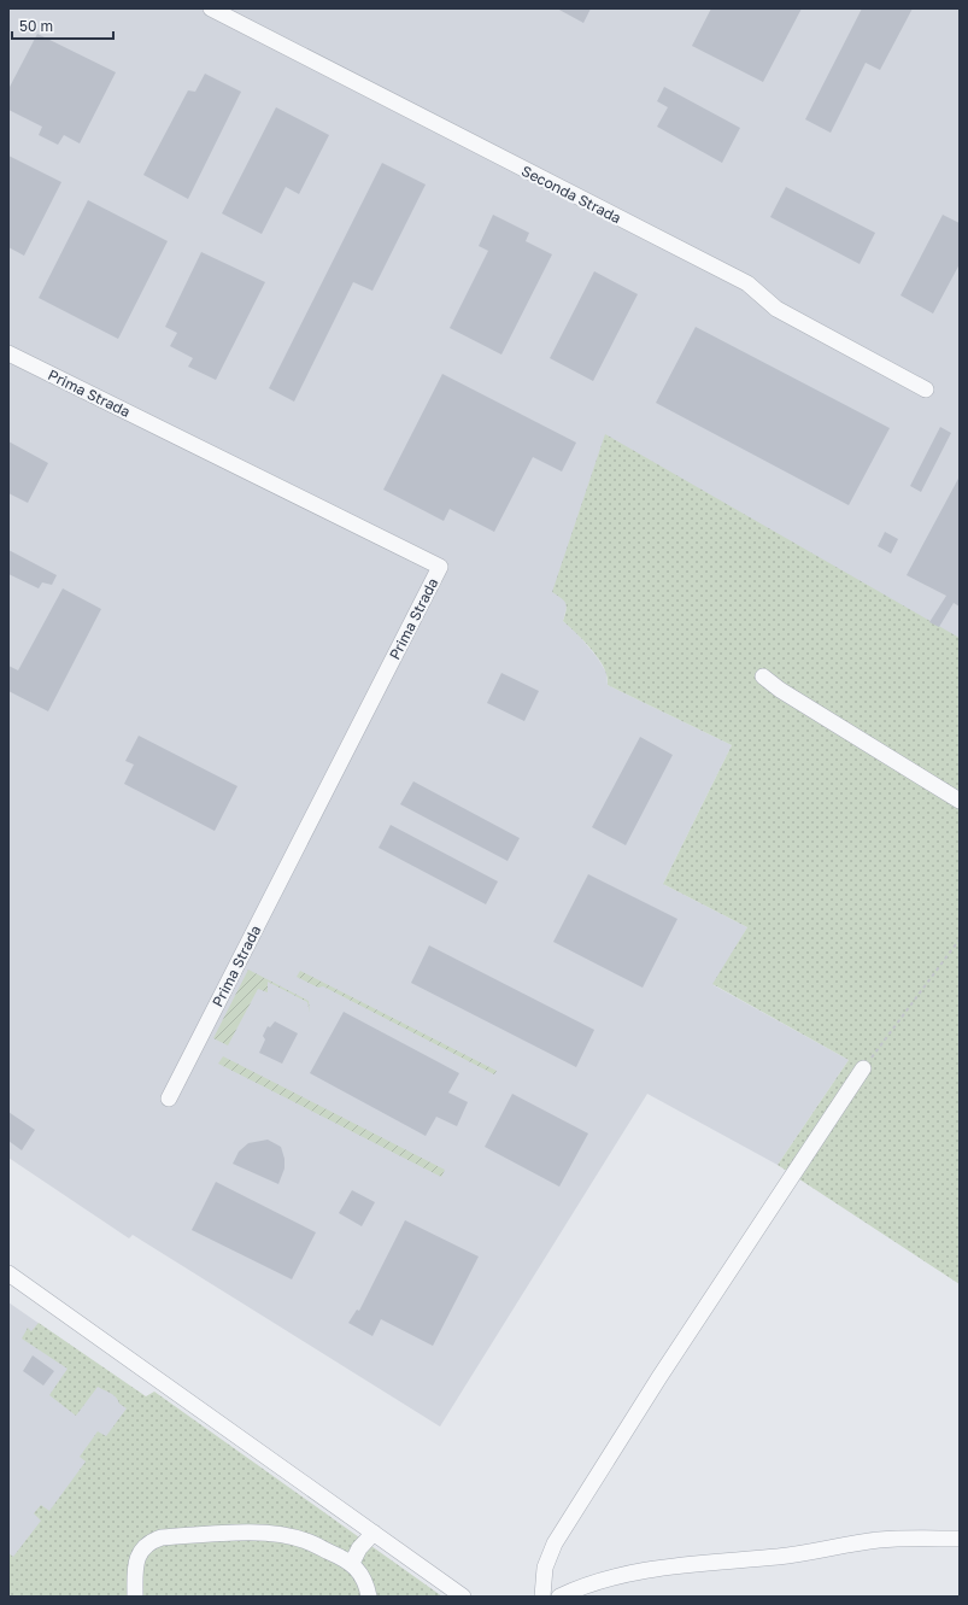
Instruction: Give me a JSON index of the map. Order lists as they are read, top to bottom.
{
  "streets": {
    "street": ["Seconda Strada", "Prima Strada"]
  },
  "scale_bar": "50 m"
}
